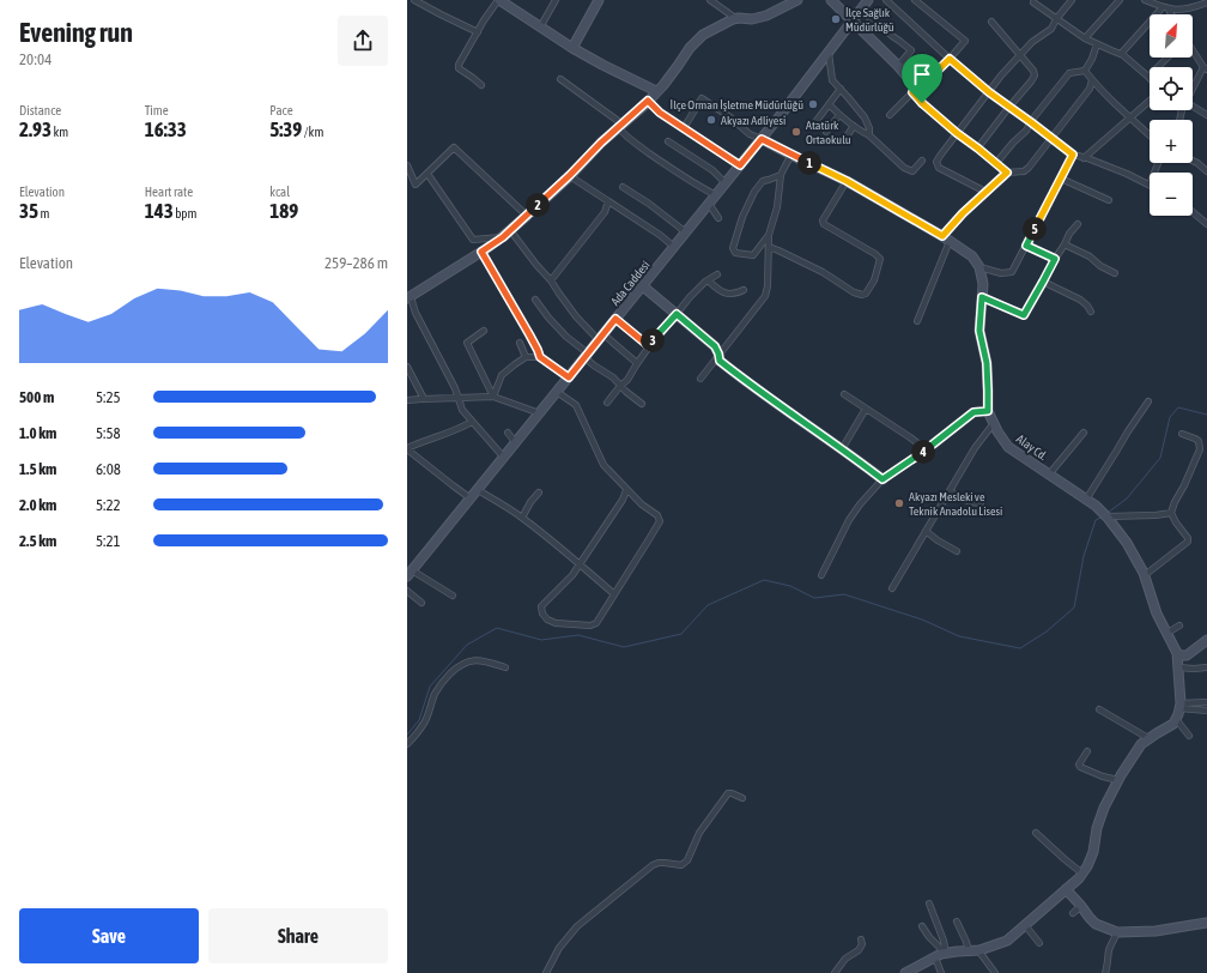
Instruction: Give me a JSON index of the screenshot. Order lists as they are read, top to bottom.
{
  "streets": {
    "street": ["Ada Caddesi", "Alay Cd."]
  },
  "places": [
    "İlçe Sağlık Müdürlüğü",
    "İlçe Orman İşletme Müdürlüğü",
    "Akyazı Adliyesi",
    "Atatürk Ortaokulu",
    "Akyazı Mesleki ve Teknik Anadolu Lisesi"
  ],
  "north": "top right",
  "page": {
    "heading": ["Evening run", "20:04"],
    "map_buttons": ["+", "−"],
    "stats": [
      ["Distance", "2.93 km"],
      ["Time", "16:33"],
      ["Pace", "5:39 /km"],
      ["Elevation", "35 m"],
      ["Heart rate", "143 bpm"],
      ["kcal", "189"]
    ],
    "pins": [
      "1",
      "2",
      "5",
      "3",
      "4"
    ],
    "chart": ["Elevation", "259–286 m"],
    "list": [
      {
        "name": "500 m",
        "note": "5:25"
      },
      {
        "name": "1.0 km",
        "note": "5:58"
      },
      {
        "name": "1.5 km",
        "note": "6:08"
      },
      {
        "name": "2.0 km",
        "note": "5:22"
      },
      {
        "name": "2.5 km",
        "note": "5:21"
      }
    ],
    "buttons": ["Save", "Share"]
  }
}
